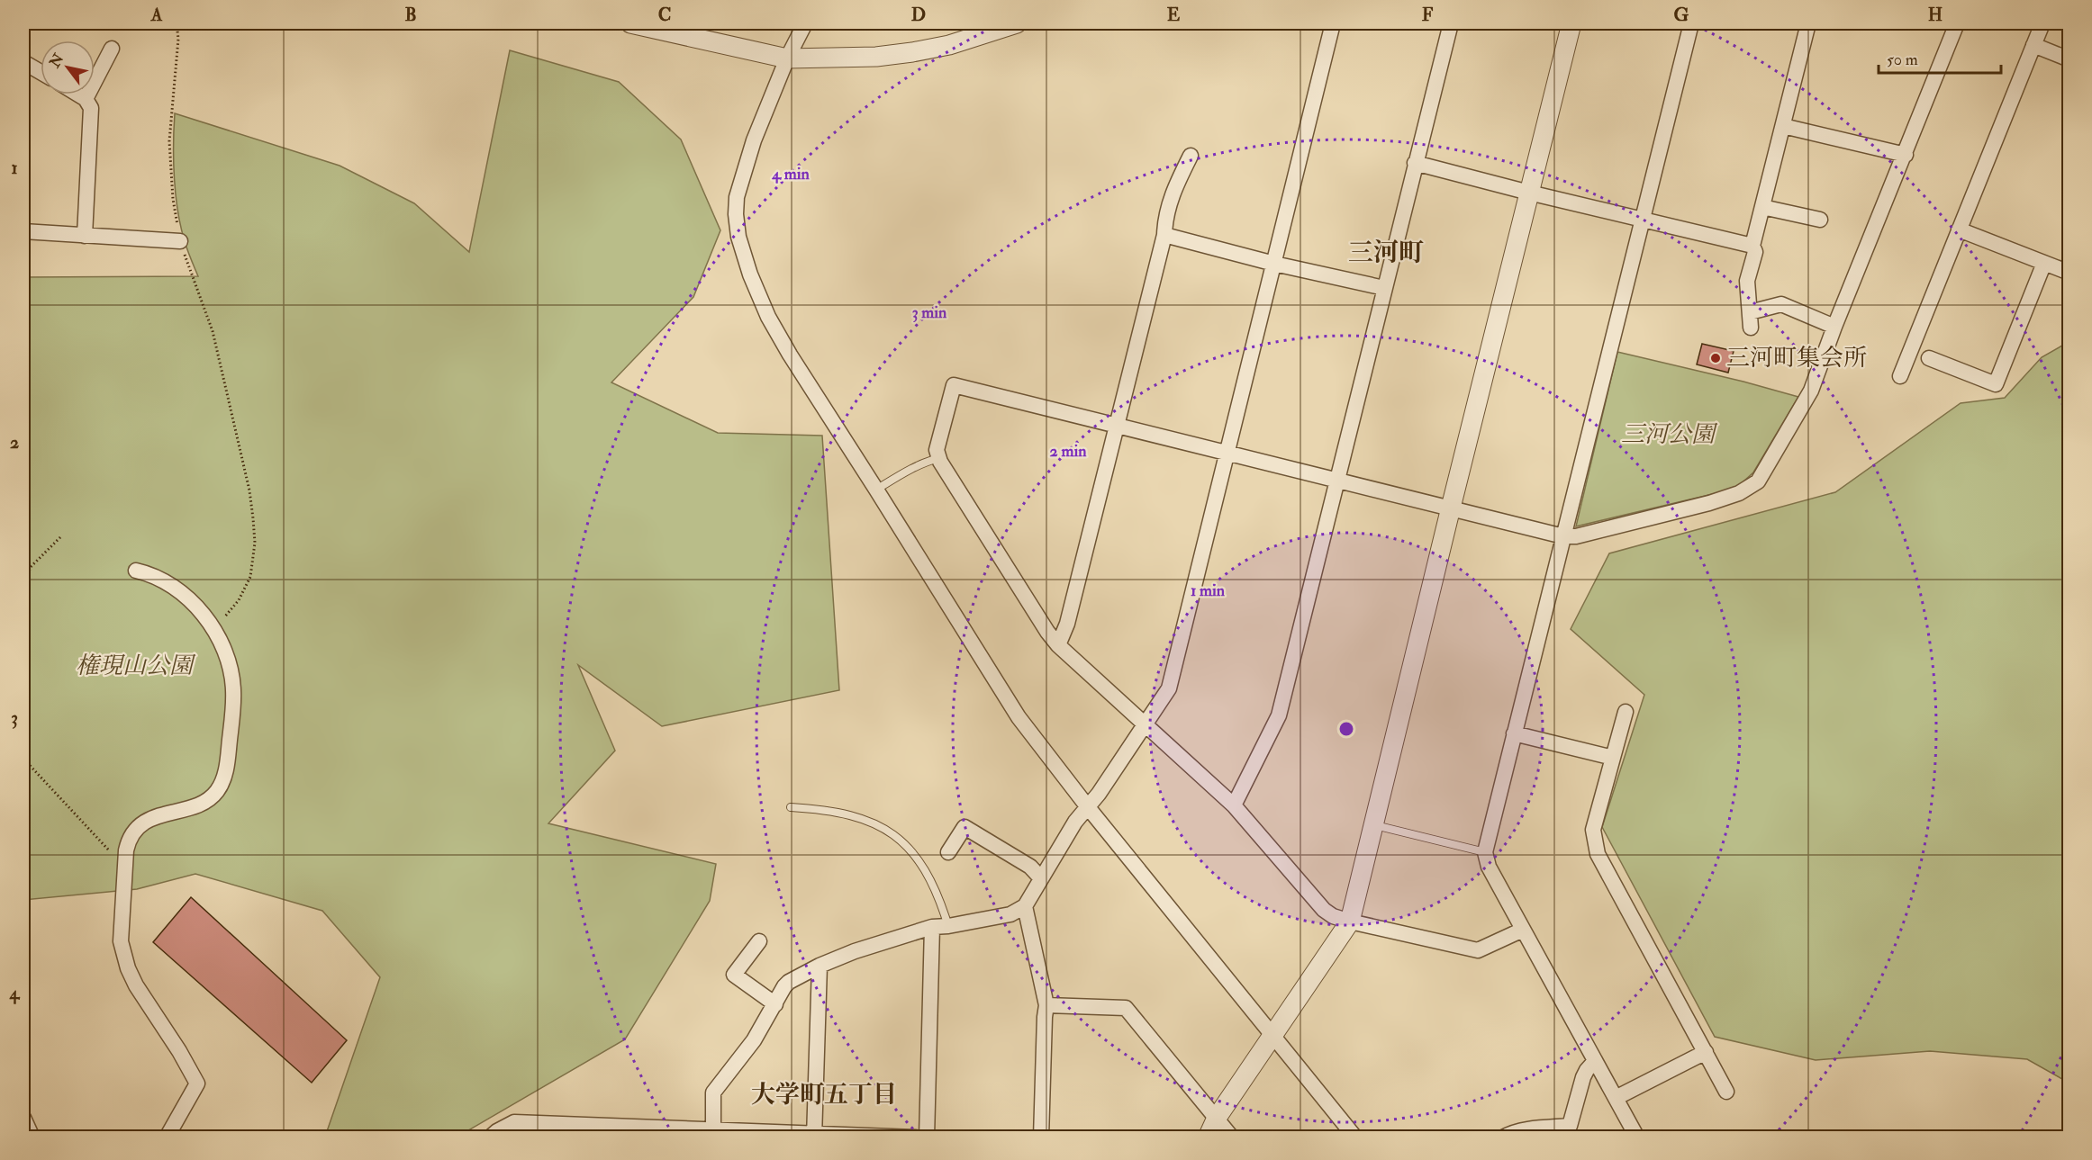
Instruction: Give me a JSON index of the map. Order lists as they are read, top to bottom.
{
  "districts": ["三河町", "大学町五丁目"],
  "parks": ["三河公園", "権現山公園"],
  "places": ["三河町集会所"],
  "scale_bar": "50 m",
  "north": "top left",
  "grid": {
    "columns": [
      "A",
      "B",
      "C",
      "D",
      "E",
      "F",
      "G",
      "H"
    ],
    "rows": [
      "1",
      "2",
      "3",
      "4"
    ]
  },
  "rings": [
    "4 min",
    "3 min",
    "2 min",
    "1 min"
  ]
}
